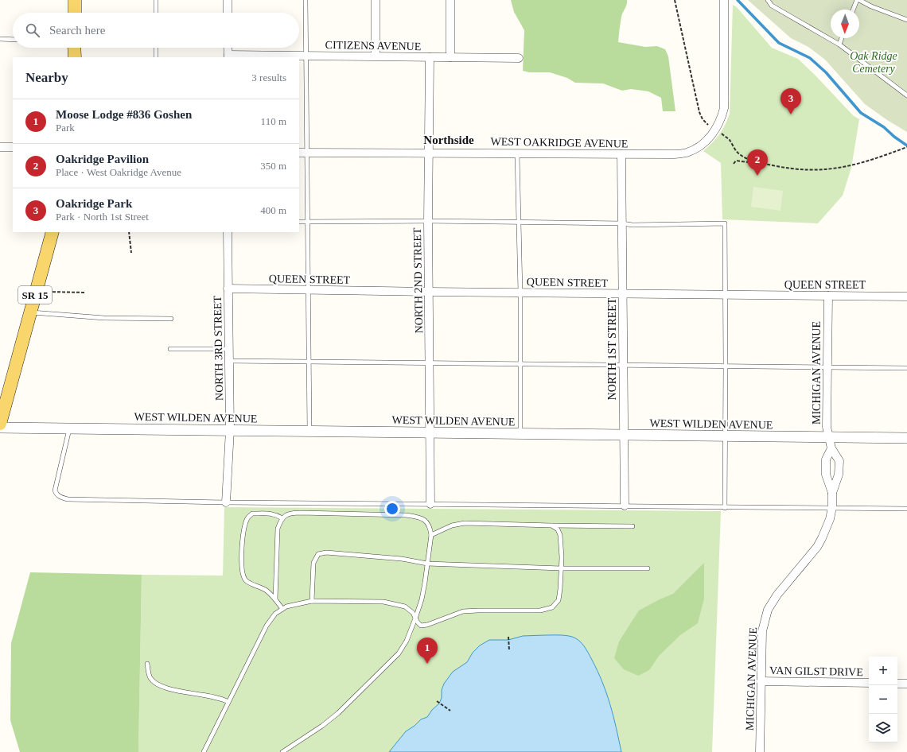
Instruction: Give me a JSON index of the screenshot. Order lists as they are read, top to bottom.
{
  "streets": {
    "main road": ["SR 15"],
    "street": [
      "CITIZENS AVENUE",
      "WEST OAKRIDGE AVENUE",
      "QUEEN STREET",
      "NORTH 2ND STREET",
      "NORTH 3RD STREET",
      "NORTH 1ST STREET",
      "MICHIGAN AVENUE",
      "WEST WILDEN AVENUE",
      "VAN GILST DRIVE"
    ]
  },
  "crossings": [
    ["CITIZENS AVENUE", "NORTH 2ND STREET"],
    ["WEST OAKRIDGE AVENUE", "NORTH 2ND STREET"],
    ["WEST OAKRIDGE AVENUE", "NORTH 1ST STREET"],
    ["QUEEN STREET", "NORTH 2ND STREET"],
    ["QUEEN STREET", "NORTH 3RD STREET"],
    ["QUEEN STREET", "NORTH 1ST STREET"],
    ["QUEEN STREET", "MICHIGAN AVENUE"],
    ["NORTH 2ND STREET", "WEST WILDEN AVENUE"],
    ["NORTH 3RD STREET", "WEST WILDEN AVENUE"],
    ["NORTH 1ST STREET", "WEST WILDEN AVENUE"],
    ["MICHIGAN AVENUE", "WEST WILDEN AVENUE"],
    ["MICHIGAN AVENUE", "VAN GILST DRIVE"]
  ],
  "districts": ["Northside"],
  "parks": ["Oak Ridge Cemetery"],
  "north": "bottom",
  "page": {
    "search": "Search here",
    "heading": ["Nearby", "3 results"],
    "pins": ["3", "2", "1"],
    "list": [
      {
        "mark": "1",
        "name": "Moose Lodge #836 Goshen",
        "note": "Park",
        "value": "110 m"
      },
      {
        "mark": "2",
        "name": "Oakridge Pavilion",
        "note": "Place · West Oakridge Avenue",
        "value": "350 m"
      },
      {
        "mark": "3",
        "name": "Oakridge Park",
        "note": "Park · North 1st Street",
        "value": "400 m"
      }
    ],
    "map_buttons": ["+", "−"]
  }
}
